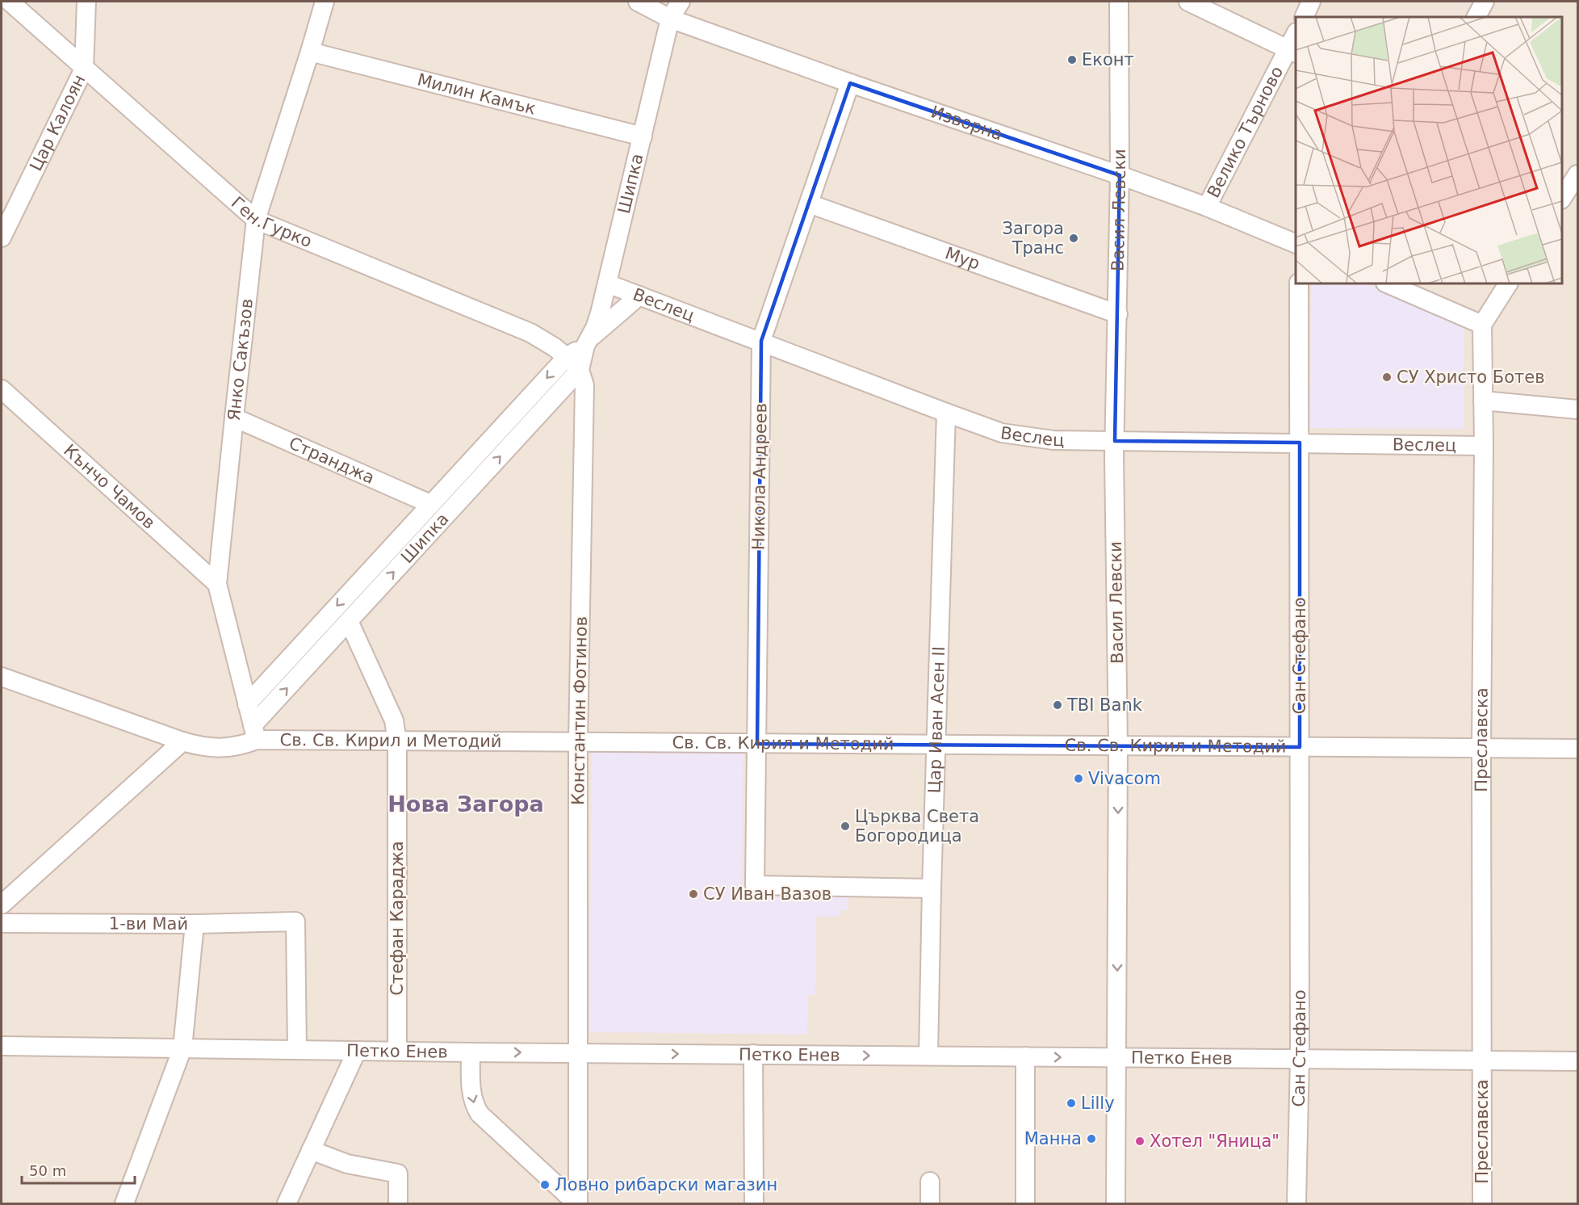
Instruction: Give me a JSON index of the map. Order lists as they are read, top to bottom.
{
  "streets": {
    "street": [
      "Милин Камък",
      "Цар Калоян",
      "Изворна",
      "Велико Търново",
      "Шипка",
      "Васил Левски",
      "Ген.Гурко",
      "Мур",
      "Веслец",
      "Янко Сакъзов",
      "Странджа",
      "Никола Андреев",
      "Кънчо Чамов",
      "Сан Стефано",
      "Константин Фотинов",
      "Цар Иван Асен II",
      "Преславска",
      "Св. Св. Кирил и Методий",
      "Стефан Караджа",
      "1-ви Май",
      "Петко Енев"
    ]
  },
  "crossings": [
    ["Милин Камък", "Шипка"],
    ["Милин Камък", "Янко Сакъзов"],
    ["Цар Калоян", "Ген.Гурко"],
    ["Изворна", "Велико Търново"],
    ["Изворна", "Шипка"],
    ["Изворна", "Васил Левски"],
    ["Изворна", "Никола Андреев"],
    ["Шипка", "Ген.Гурко"],
    ["Шипка", "Веслец"],
    ["Шипка", "Янко Сакъзов"],
    ["Шипка", "Странджа"],
    ["Шипка", "Константин Фотинов"],
    ["Шипка", "Св. Св. Кирил и Методий"],
    ["Шипка", "Стефан Караджа"],
    ["Васил Левски", "Мур"],
    ["Васил Левски", "Веслец"],
    ["Васил Левски", "Св. Св. Кирил и Методий"],
    ["Васил Левски", "Петко Енев"],
    ["Ген.Гурко", "Янко Сакъзов"],
    ["Ген.Гурко", "Константин Фотинов"],
    ["Мур", "Никола Андреев"],
    ["Веслец", "Никола Андреев"],
    ["Веслец", "Сан Стефано"],
    ["Веслец", "Цар Иван Асен II"],
    ["Веслец", "Преславска"],
    ["Янко Сакъзов", "Странджа"],
    ["Янко Сакъзов", "Кънчо Чамов"],
    ["Янко Сакъзов", "Св. Св. Кирил и Методий"],
    ["Никола Андреев", "Цар Иван Асен II"],
    ["Никола Андреев", "Св. Св. Кирил и Методий"],
    ["Сан Стефано", "Св. Св. Кирил и Методий"],
    ["Сан Стефано", "Петко Енев"],
    ["Константин Фотинов", "Св. Св. Кирил и Методий"],
    ["Константин Фотинов", "Петко Енев"],
    ["Цар Иван Асен II", "Св. Св. Кирил и Методий"],
    ["Цар Иван Асен II", "Петко Енев"],
    ["Преславска", "Св. Св. Кирил и Методий"],
    ["Преславска", "Петко Енев"],
    ["Св. Св. Кирил и Методий", "Стефан Караджа"],
    ["Стефан Караджа", "Петко Енев"],
    ["1-ви Май", "Петко Енев"]
  ],
  "districts": ["Нова Загора"],
  "places": [
    "Еконт",
    "Загора Транс",
    "СУ Христо Ботев",
    "TBI Bank",
    "Vivacom",
    "Църква Света Богородица",
    "СУ Иван Вазов",
    "Lilly",
    "Манна",
    "Хотел \"Яница\"",
    "Ловно рибарски магазин"
  ],
  "scale_bar": "50 m"
}
